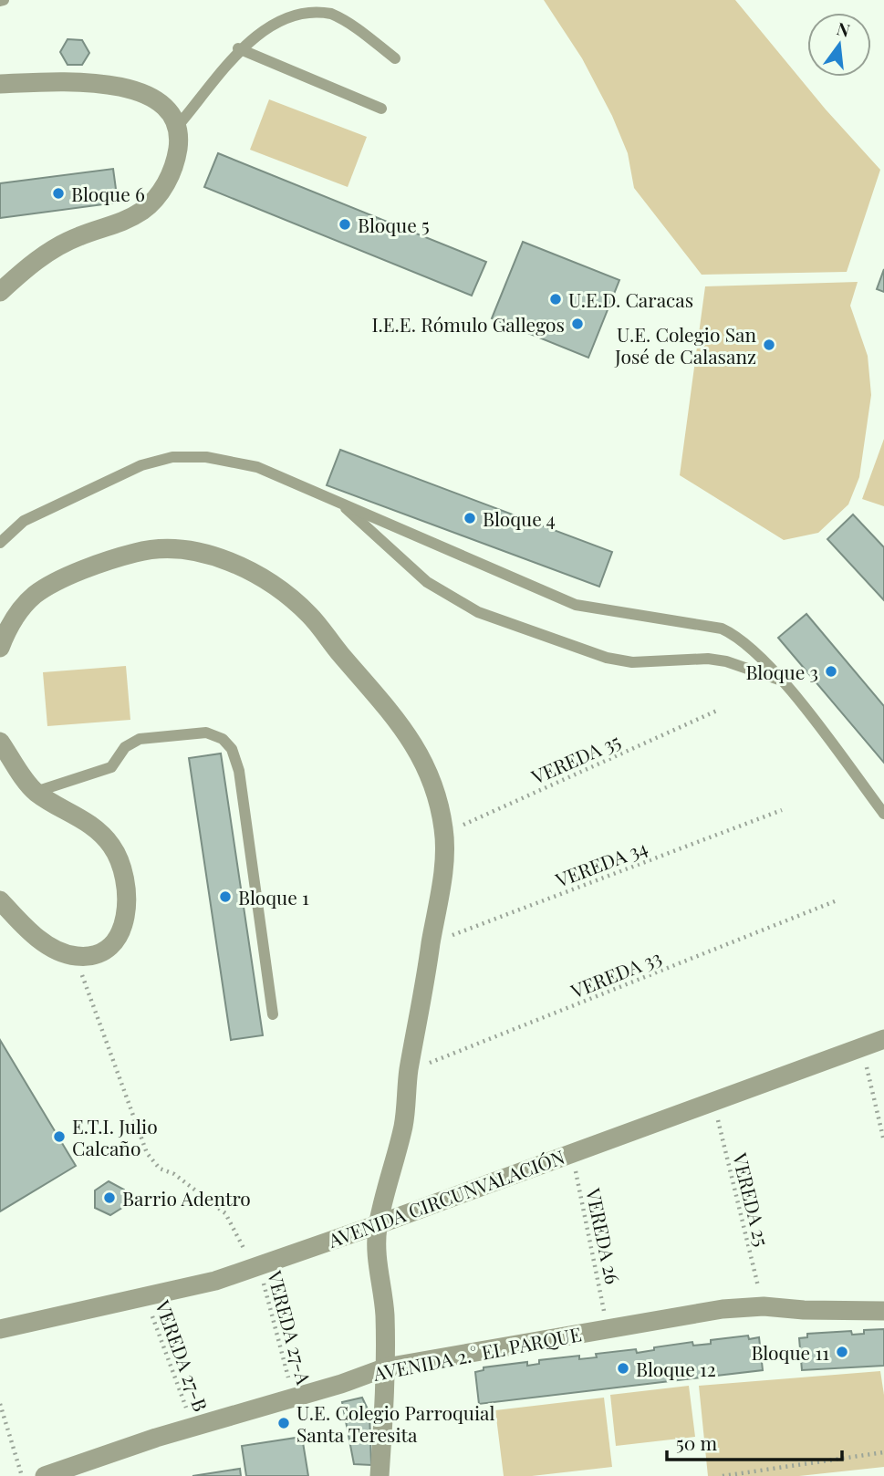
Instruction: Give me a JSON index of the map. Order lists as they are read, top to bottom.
{
  "streets": {
    "street": ["AVENIDA CIRCUNVALACIÓN", "AVENIDA 2.° EL PARQUE"],
    "path": [
      "VEREDA 35",
      "VEREDA 34",
      "VEREDA 33",
      "VEREDA 25",
      "VEREDA 26",
      "VEREDA 27-A",
      "VEREDA 27-B"
    ]
  },
  "crossings": [
    ["AVENIDA CIRCUNVALACIÓN", "VEREDA 25"],
    ["AVENIDA CIRCUNVALACIÓN", "VEREDA 26"],
    ["AVENIDA CIRCUNVALACIÓN", "VEREDA 27-A"],
    ["AVENIDA CIRCUNVALACIÓN", "VEREDA 27-B"],
    ["VEREDA 25", "AVENIDA 2.° EL PARQUE"],
    ["VEREDA 26", "AVENIDA 2.° EL PARQUE"],
    ["VEREDA 27-A", "AVENIDA 2.° EL PARQUE"],
    ["AVENIDA 2.° EL PARQUE", "VEREDA 27-B"]
  ],
  "places": [
    "Bloque 6",
    "Bloque 5",
    "U.E.D. Caracas",
    "I.E.E. Rómulo Gallegos",
    "U.E. Colegio San José de Calasanz",
    "Bloque 4",
    "Bloque 3",
    "Bloque 1",
    "E.T.I. Julio Calcaño",
    "Barrio Adentro",
    "Bloque 11",
    "Bloque 12",
    "U.E. Colegio Parroquial Santa Teresita"
  ],
  "scale_bar": "50 m",
  "north": "top"
}
